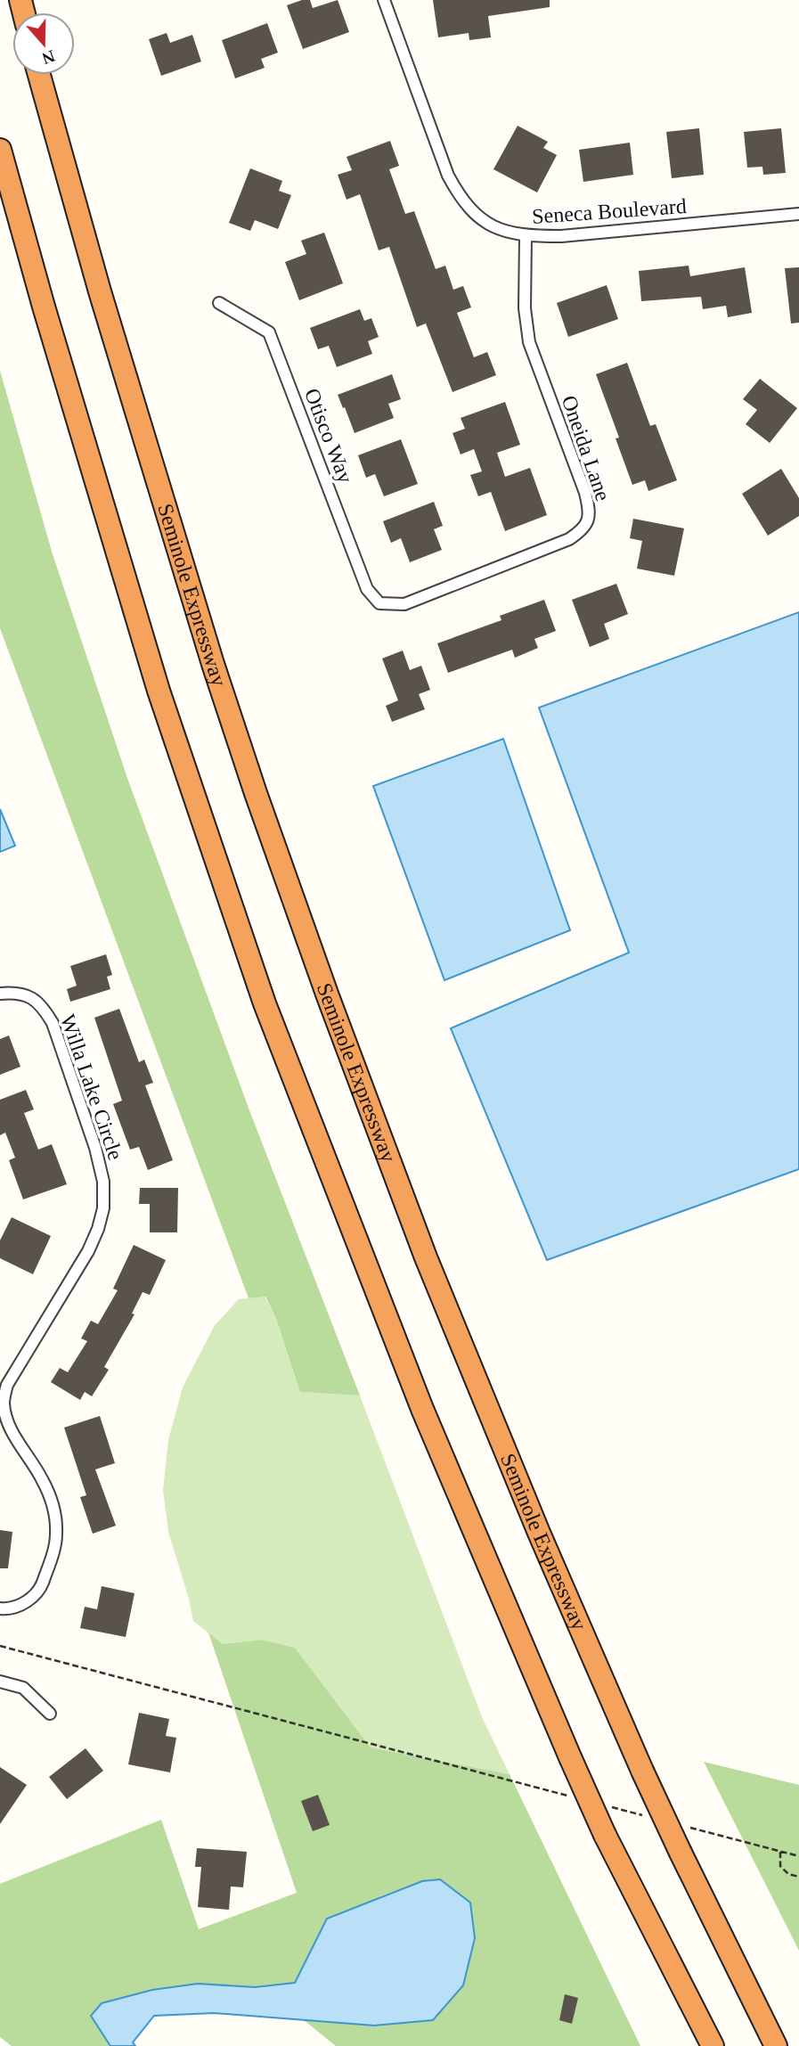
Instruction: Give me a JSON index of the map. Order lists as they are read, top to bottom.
{
  "streets": {
    "highway": ["Seminole Expressway"],
    "street": [
      "Seneca Boulevard",
      "Otisco Way",
      "Oneida Lane",
      "Willa Lake Circle"
    ]
  },
  "crossings": [
    ["Seneca Boulevard", "Oneida Lane"],
    ["Otisco Way", "Oneida Lane"]
  ],
  "north": "bottom"
}
